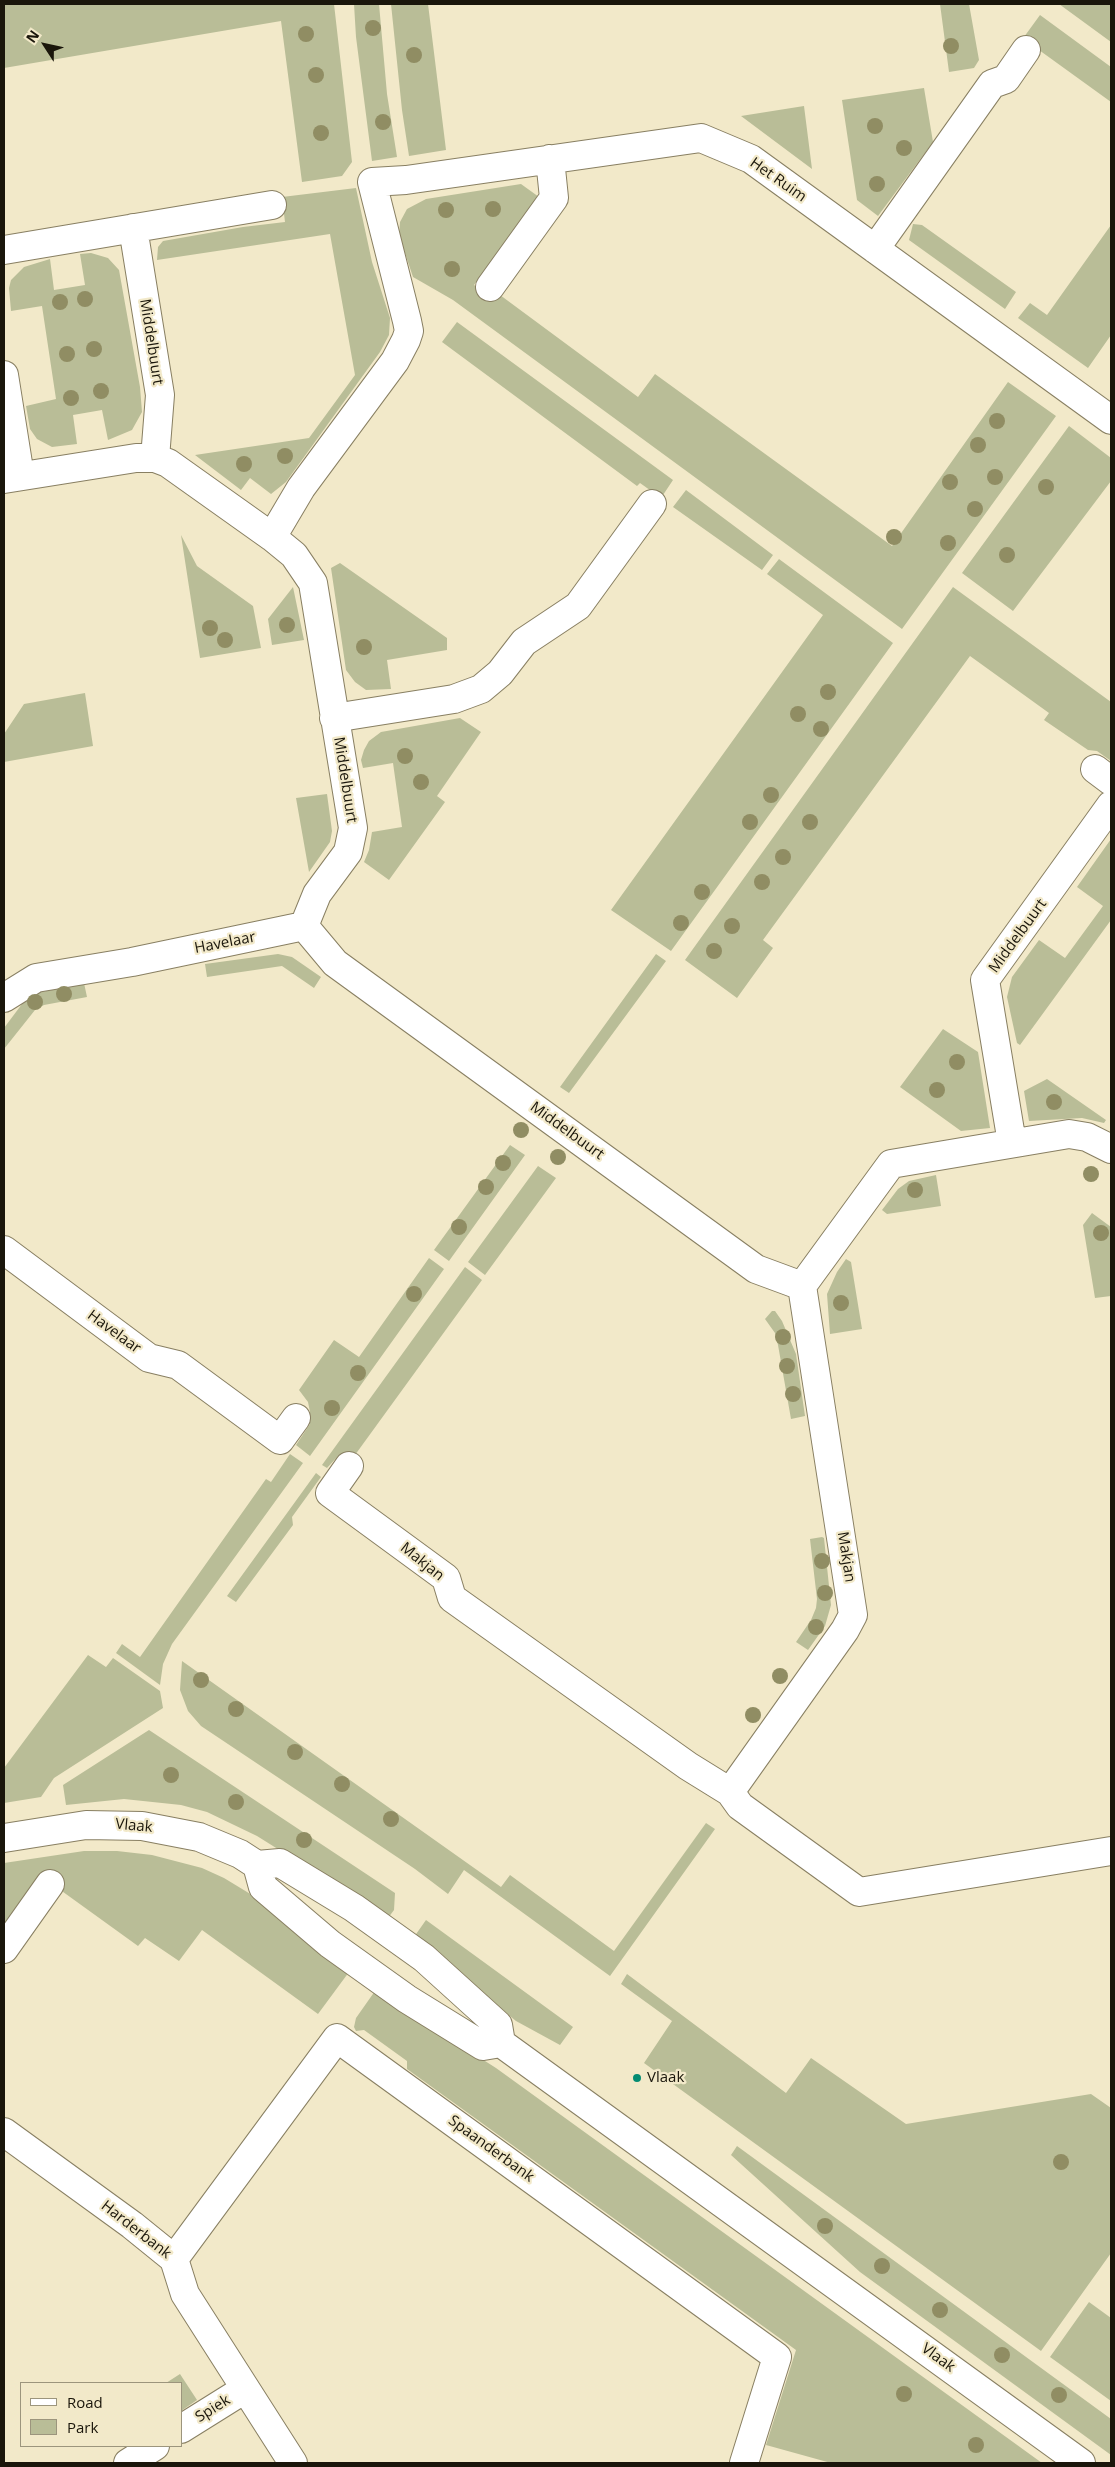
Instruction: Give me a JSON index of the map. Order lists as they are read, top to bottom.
{
  "streets": {
    "street": [
      "Het Ruim",
      "Middelbuurt",
      "Havelaar",
      "Makjan",
      "Vlaak",
      "Spaanderbank",
      "Harderbank",
      "Spiek"
    ]
  },
  "crossings": [
    ["Het Ruim", "Middelbuurt"],
    ["Middelbuurt", "Havelaar"],
    ["Middelbuurt", "Makjan"],
    ["Spaanderbank", "Harderbank"],
    ["Harderbank", "Spiek"]
  ],
  "places": ["Vlaak"],
  "legend": ["Road", "Park"],
  "north": "top left"
}
